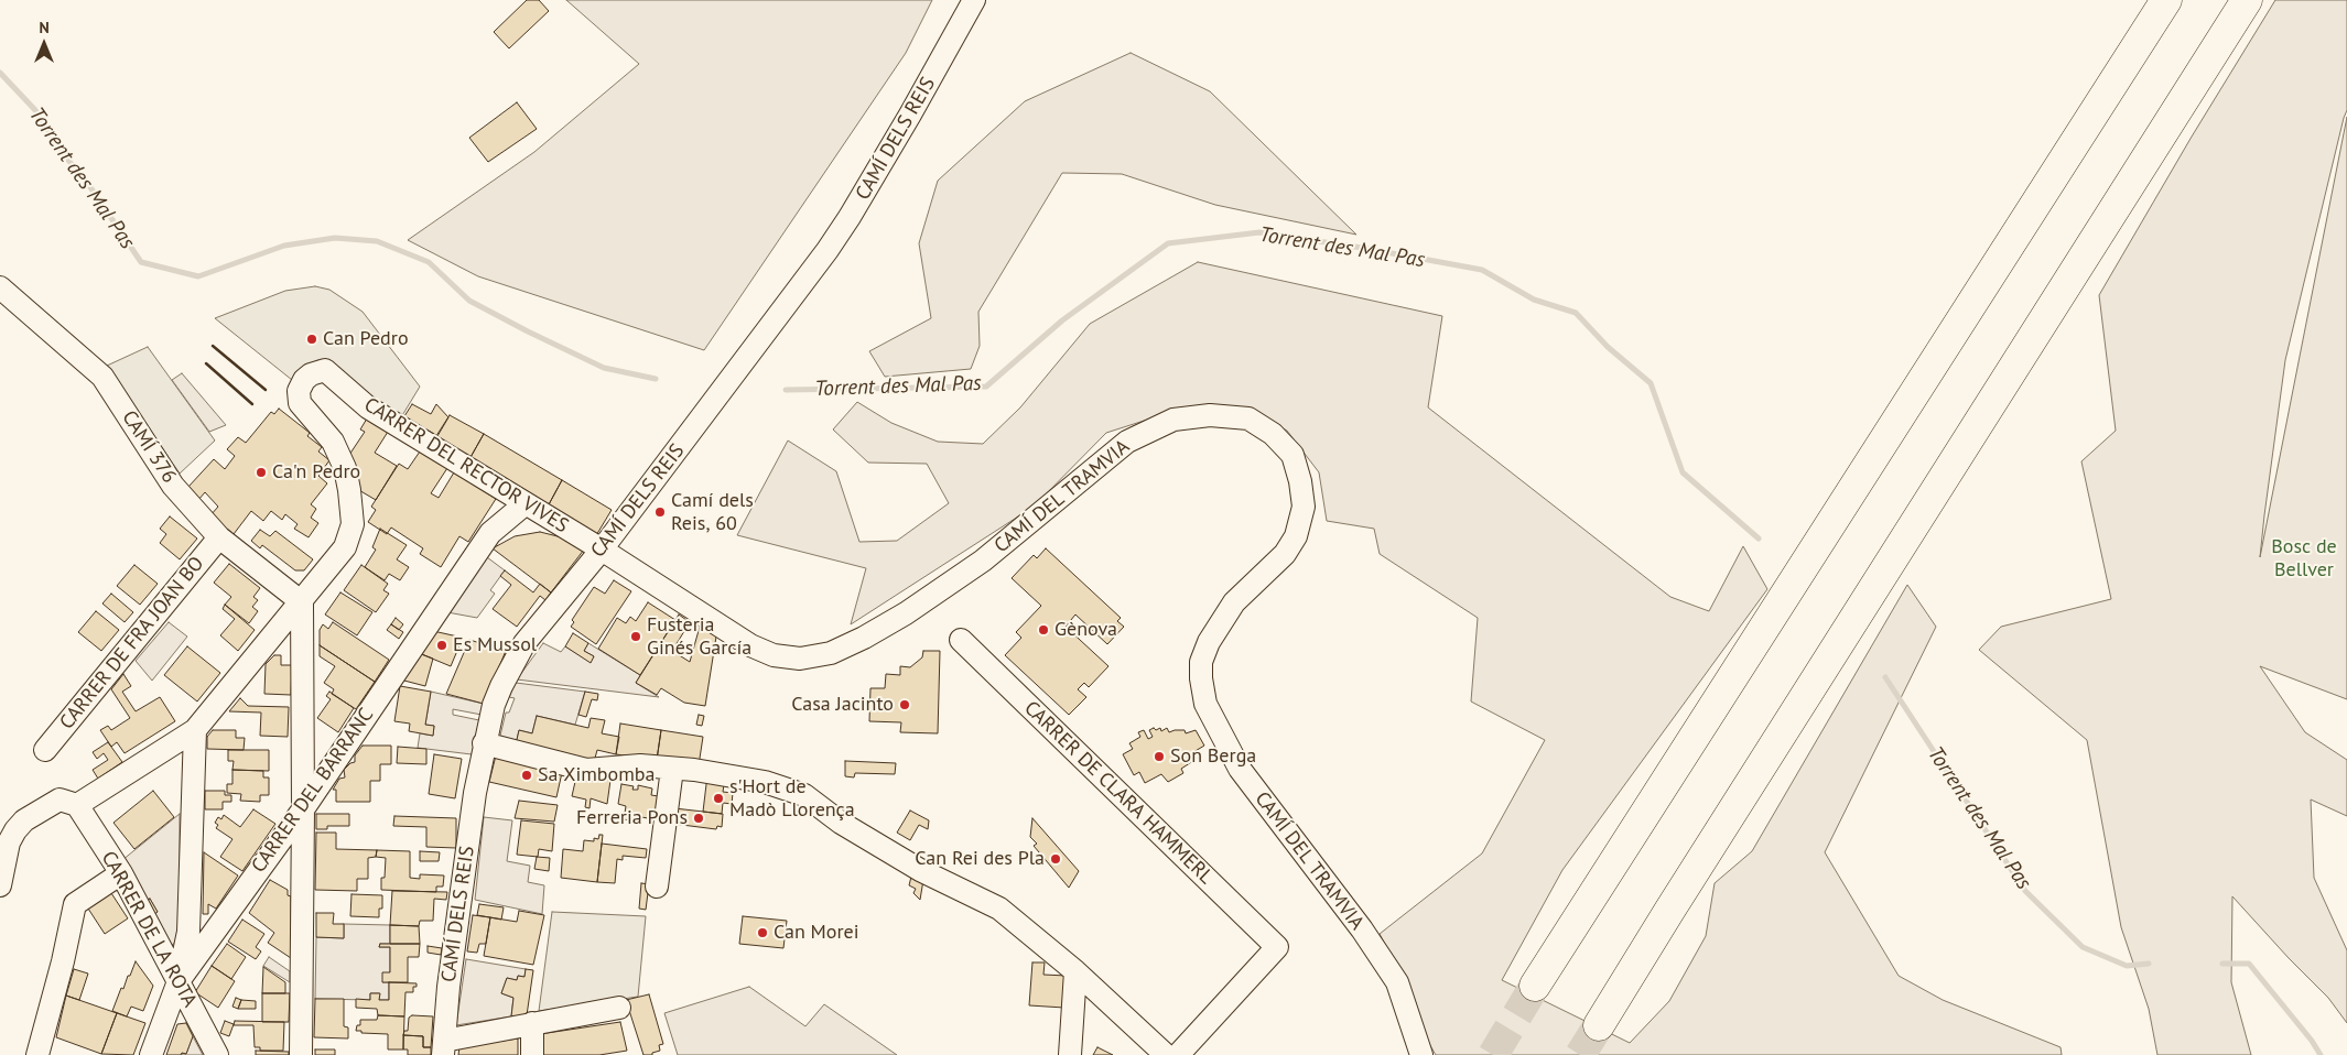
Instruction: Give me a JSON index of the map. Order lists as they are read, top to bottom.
{
  "streets": {
    "street": [
      "CAMÍ DELS REIS",
      "CAMÍ 376",
      "CARRER DEL RECTOR VIVES",
      "CAMÍ DEL TRAMVIA",
      "CARRER DE FRA JOAN BO",
      "CARRER DEL BARRANC",
      "CARRER DE CLARA HAMMERL",
      "CARRER DE LA ROTA"
    ]
  },
  "crossings": [
    ["CAMÍ DELS REIS", "CARRER DEL RECTOR VIVES"],
    ["CAMÍ DELS REIS", "CAMÍ DEL TRAMVIA"],
    ["CAMÍ 376", "CARRER DEL RECTOR VIVES"],
    ["CAMÍ 376", "CARRER DE FRA JOAN BO"],
    ["CARRER DEL RECTOR VIVES", "CAMÍ DEL TRAMVIA"],
    ["CARRER DEL RECTOR VIVES", "CARRER DEL BARRANC"],
    ["CARRER DEL RECTOR VIVES", "CARRER DE LA ROTA"],
    ["CARRER DEL BARRANC", "CARRER DE LA ROTA"]
  ],
  "water": ["Torrent des Mal Pas"],
  "parks": ["Bosc de Bellver"],
  "places": [
    "Can Pedro",
    "Ca'n Pedro",
    "Camí dels Reis, 60",
    "Gènova",
    "Fusteria Ginés García",
    "Es Mussol",
    "Casa Jacinto",
    "Son Berga",
    "Sa Ximbomba",
    "s'Hort de Madò Llorença",
    "Ferreria Pons",
    "Can Rei des Pla",
    "Can Morei"
  ],
  "north": "top"
}
